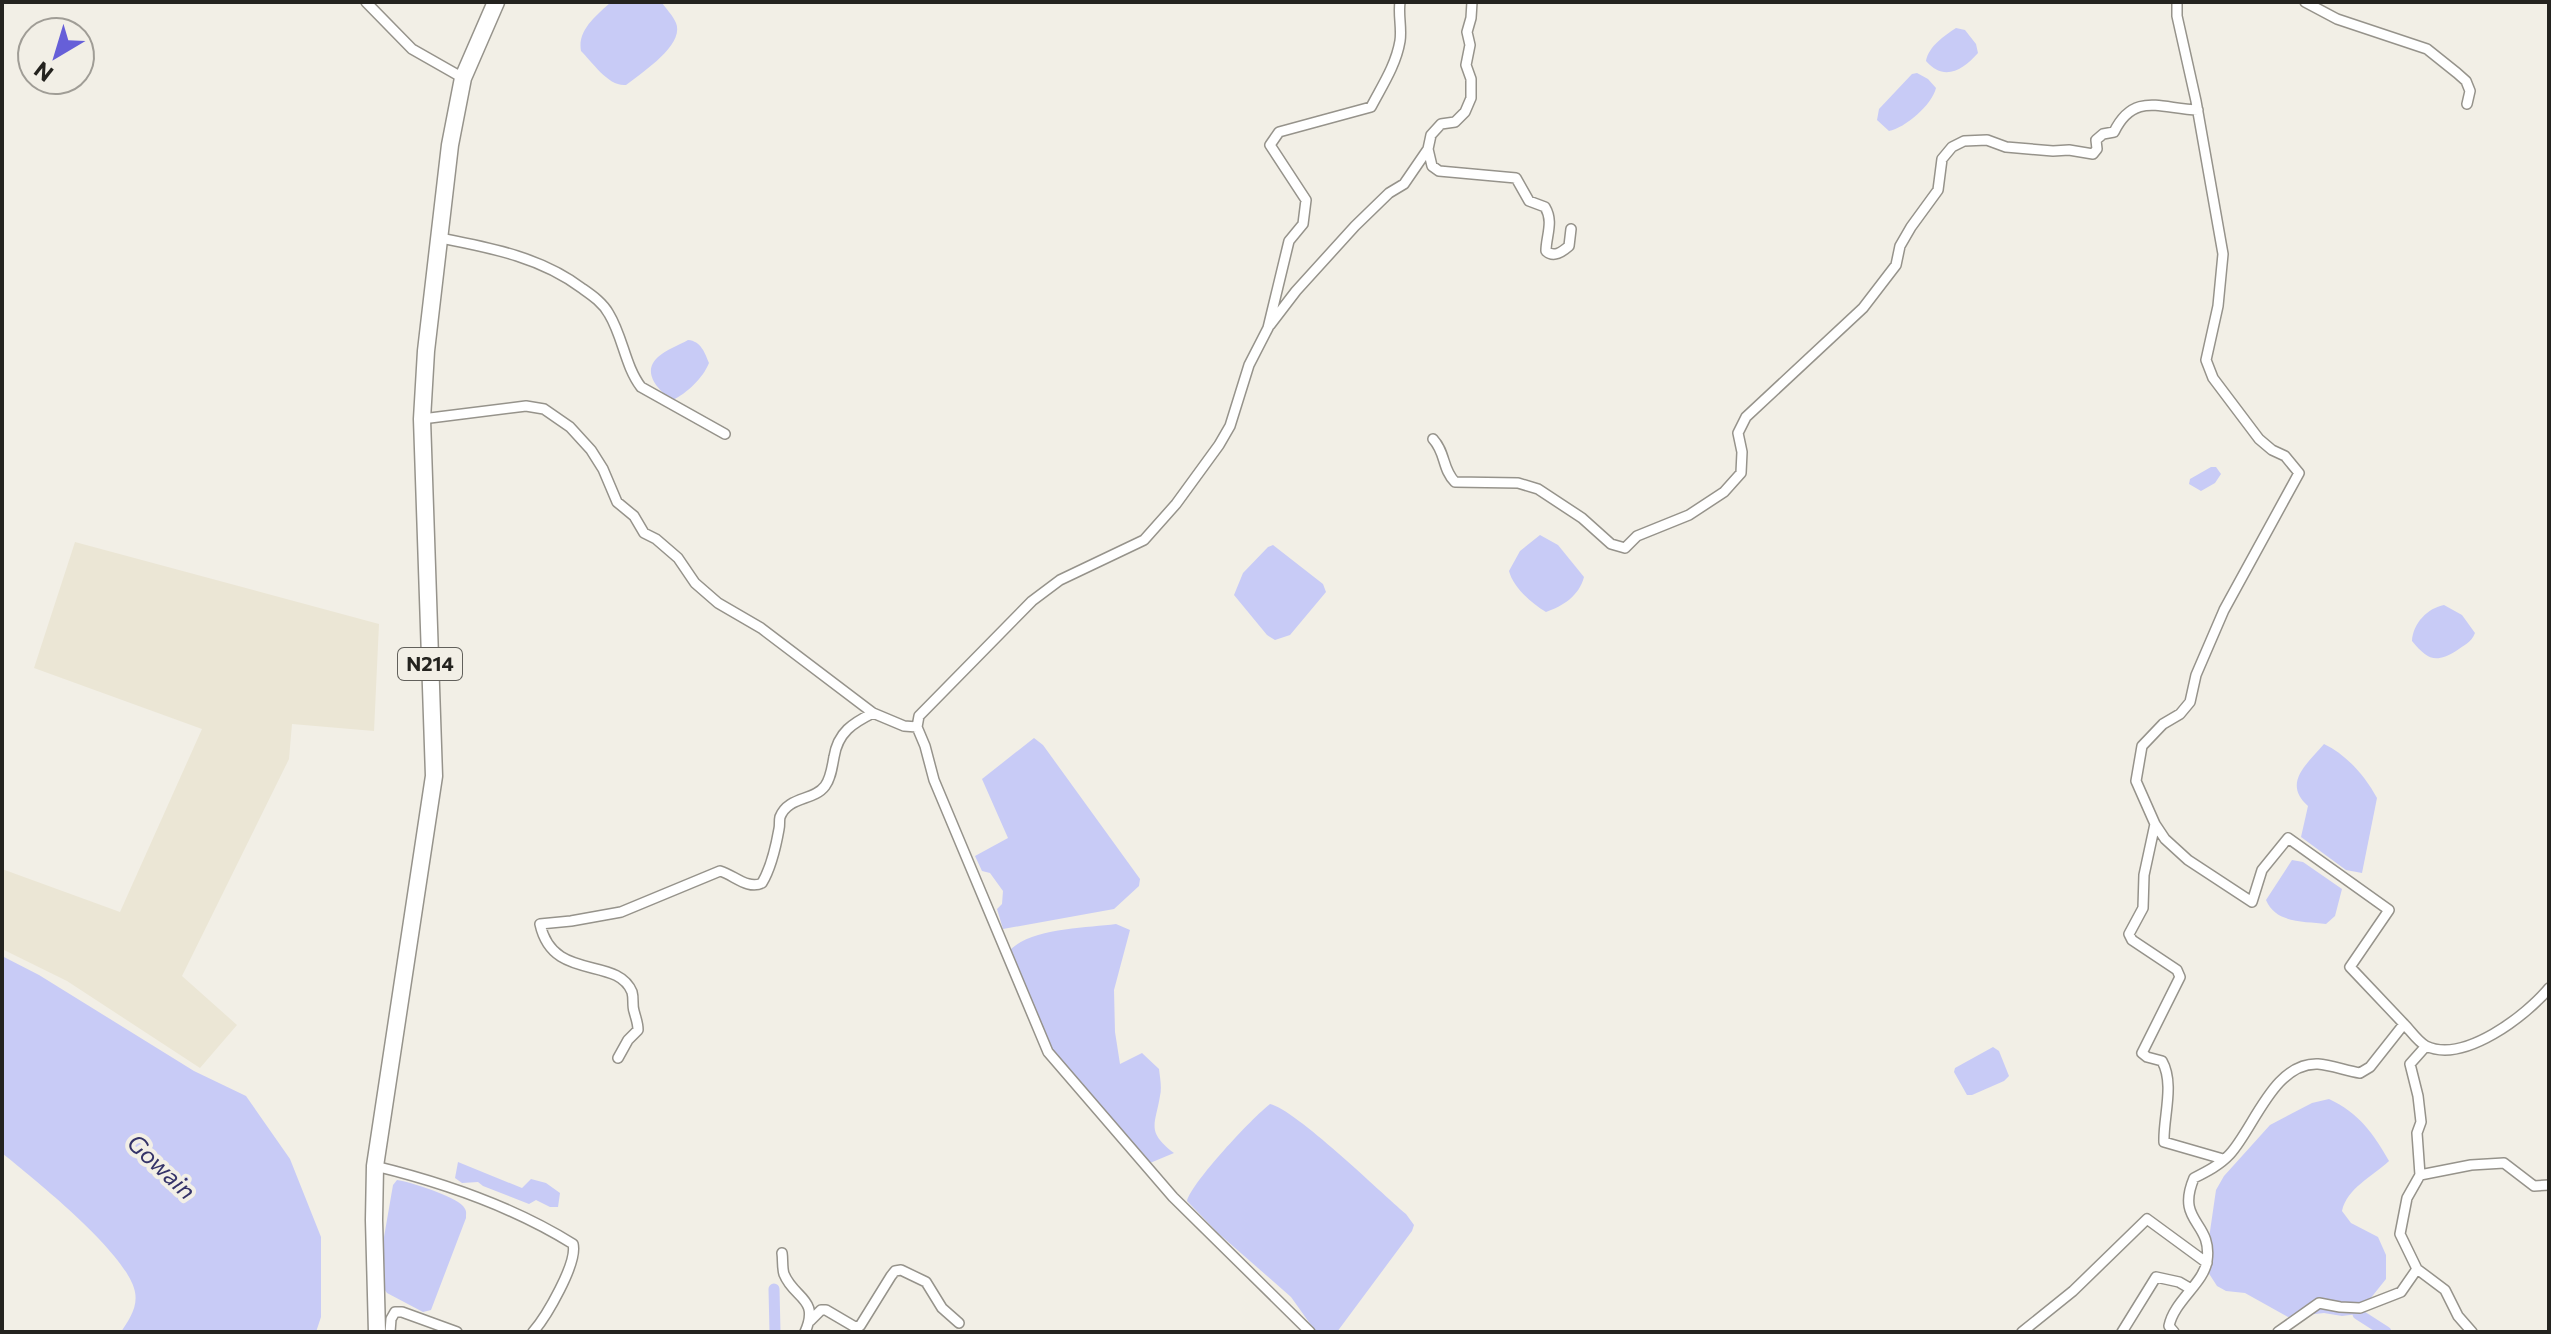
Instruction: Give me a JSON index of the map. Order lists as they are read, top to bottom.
{
  "streets": {
    "highway": ["N214"]
  },
  "water": ["Gowain"],
  "north": "bottom left"
}
